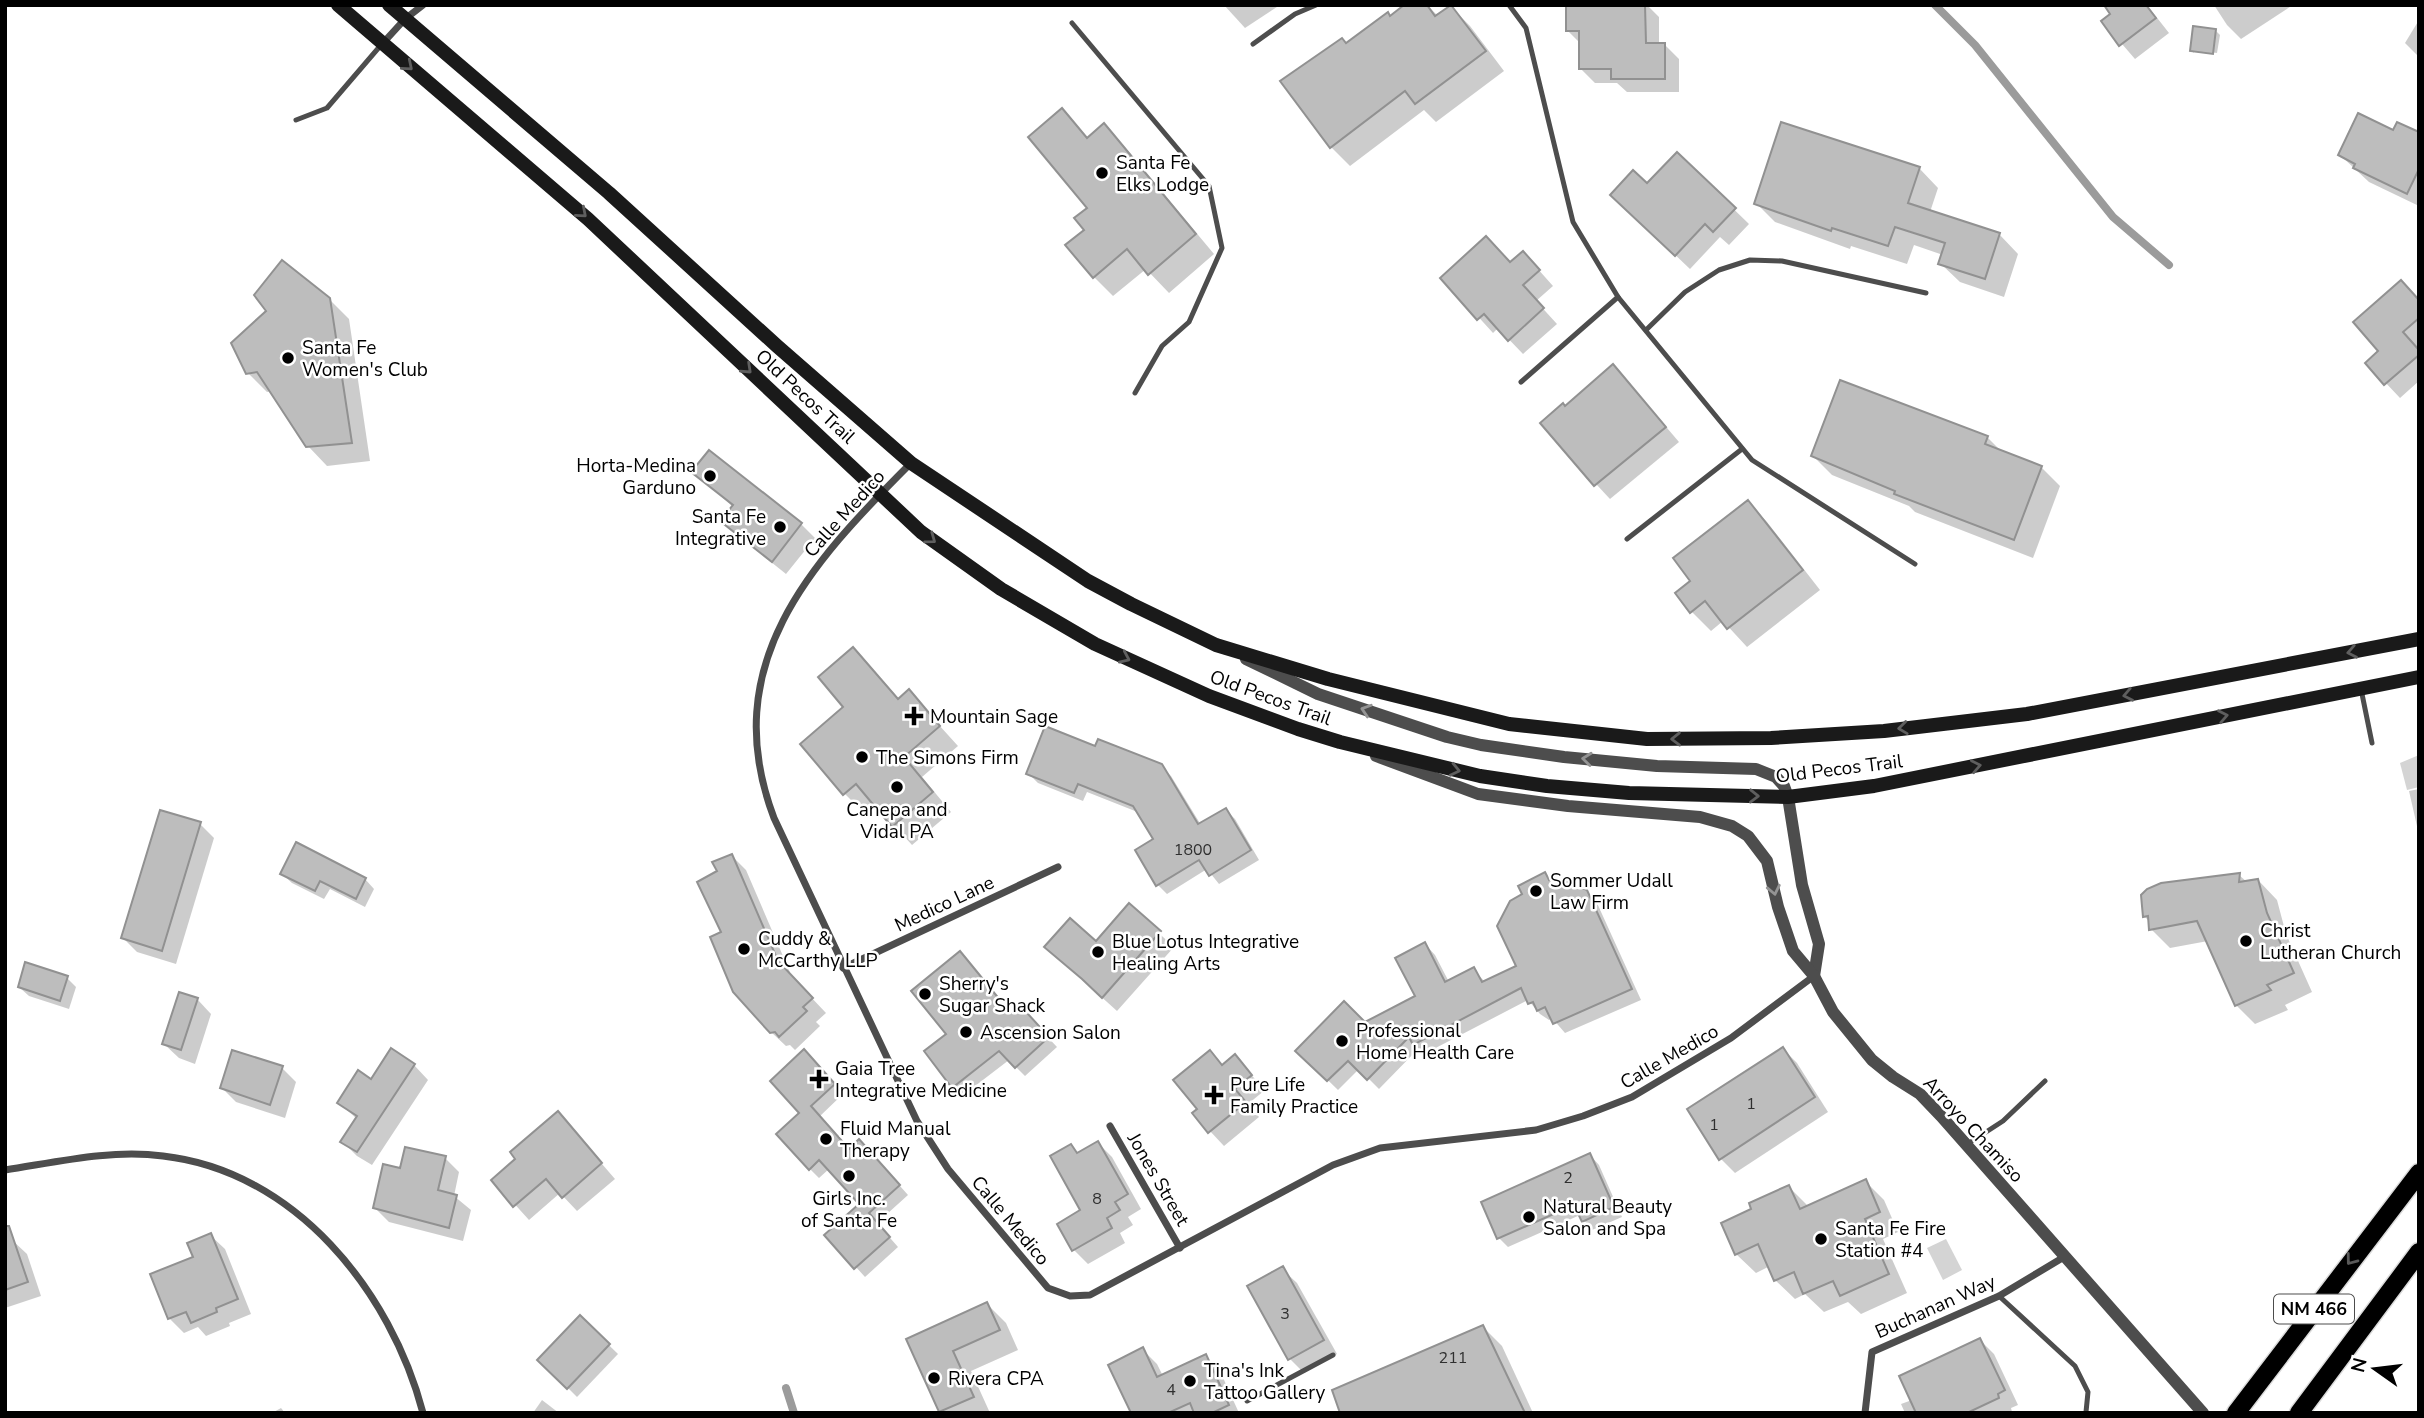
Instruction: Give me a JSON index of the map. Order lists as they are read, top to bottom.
{
  "streets": {
    "main road": ["Old Pecos Trail", "NM 466"],
    "street": [
      "Calle Medico",
      "Medico Lane",
      "Arroyo Chamiso",
      "Jones Street",
      "Buchanan Way"
    ]
  },
  "crossings": [
    ["Old Pecos Trail", "Calle Medico"],
    ["Old Pecos Trail", "Arroyo Chamiso"],
    ["Calle Medico", "Medico Lane"],
    ["Calle Medico", "Arroyo Chamiso"],
    ["Calle Medico", "Jones Street"],
    ["Arroyo Chamiso", "Buchanan Way"]
  ],
  "places": {
    "other": [
      "Santa Fe Elks Lodge",
      "Santa Fe Women's Club",
      "Horta-Medina Garduno",
      "Santa Fe Integrative",
      "The Simons Firm",
      "Canepa and Vidal PA",
      "Sommer Udall Law Firm",
      "Christ Lutheran Church",
      "Cuddy & McCarthy LLP",
      "Blue Lotus Integrative Healing Arts",
      "Sherry's Sugar Shack",
      "Ascension Salon",
      "Professional Home Health Care",
      "Fluid Manual Therapy",
      "Girls Inc. of Santa Fe",
      "Natural Beauty Salon and Spa",
      "Santa Fe Fire Station #4",
      "Rivera CPA",
      "Tina's Ink Tattoo Gallery"
    ],
    "health": ["Mountain Sage", "Gaia Tree Integrative Medicine", "Pure Life Family Practice"]
  },
  "house_numbers": [
    "1800",
    "1",
    "1",
    "2",
    "8",
    "3",
    "211",
    "4"
  ],
  "north": "left"
}
